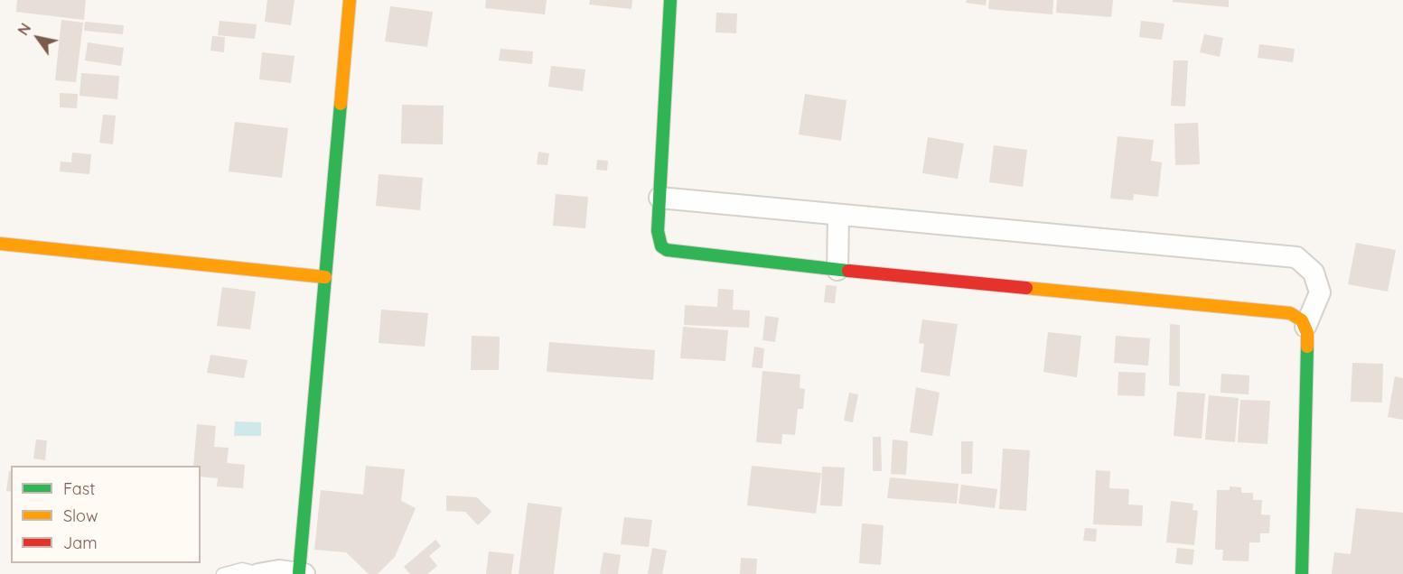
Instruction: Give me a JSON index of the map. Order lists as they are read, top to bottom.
{
  "legend": ["Fast", "Slow", "Jam"],
  "north": "top left"
}
